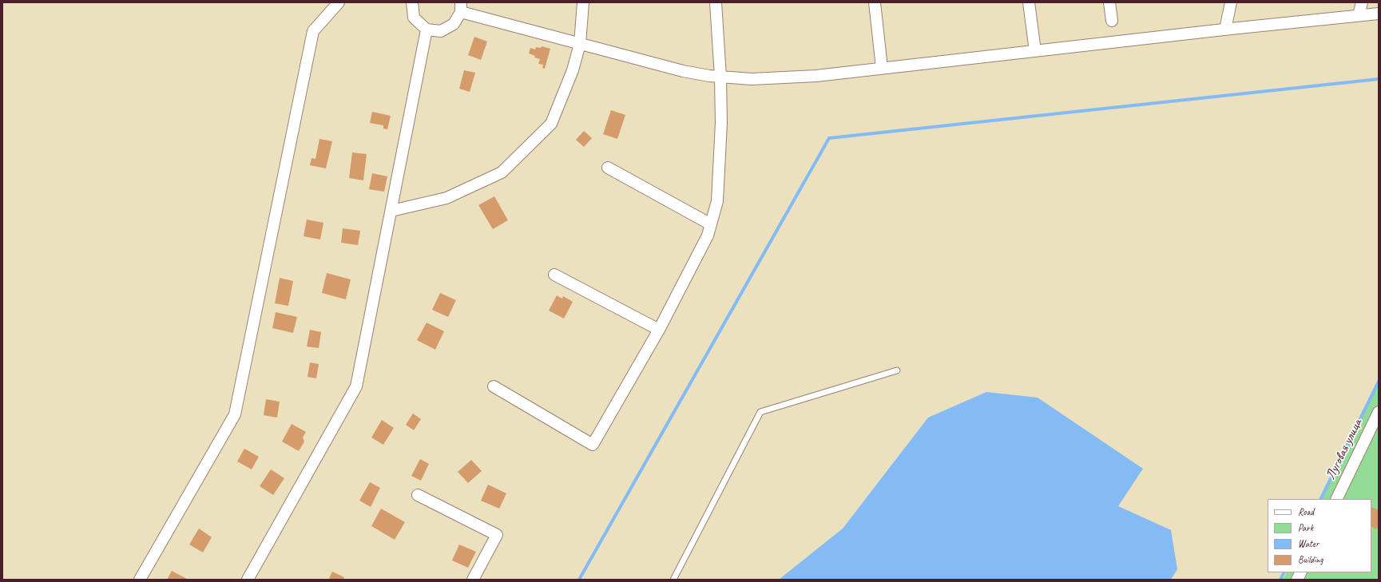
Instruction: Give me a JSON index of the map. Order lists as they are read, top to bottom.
{
  "streets": {
    "street": ["Луговая улица"]
  },
  "legend": [
    "Road",
    "Park",
    "Water",
    "Building"
  ]
}
